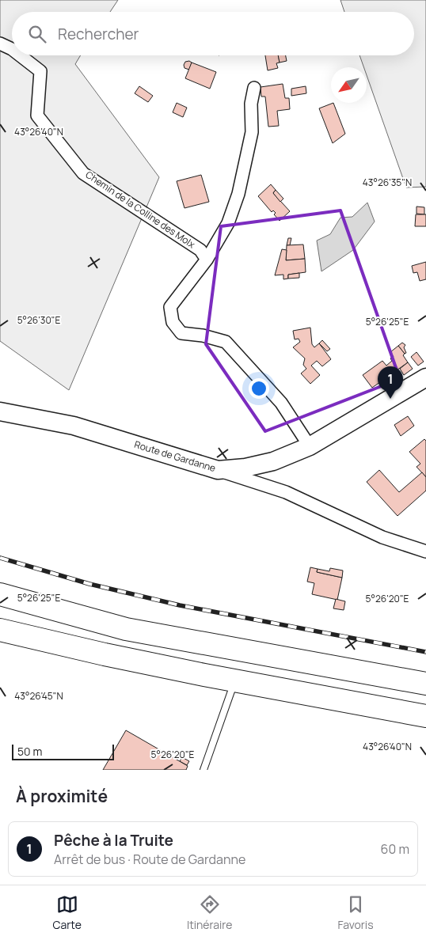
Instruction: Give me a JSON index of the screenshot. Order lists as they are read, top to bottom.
{
  "streets": {
    "street": ["Chemin de la Colline des Molx", "Route de Gardanne"]
  },
  "scale_bar": "50 m",
  "north": "bottom left",
  "page": {
    "search": "Rechercher",
    "pins": "1",
    "scale": "50 m",
    "heading": "À proximité",
    "list": [
      {
        "mark": "1",
        "name": "Pêche à la Truite",
        "note": "Arrêt de bus · Route de Gardanne",
        "value": "60 m"
      }
    ],
    "nav": ["Carte", "Itinéraire", "Favoris"]
  },
  "coordinates": [
    "43°26'40\"N",
    "43°26'35\"N",
    "5°26'30\"E",
    "5°26'25\"E",
    "5°26'20\"E",
    "43°26'45\"N"
  ]
}
